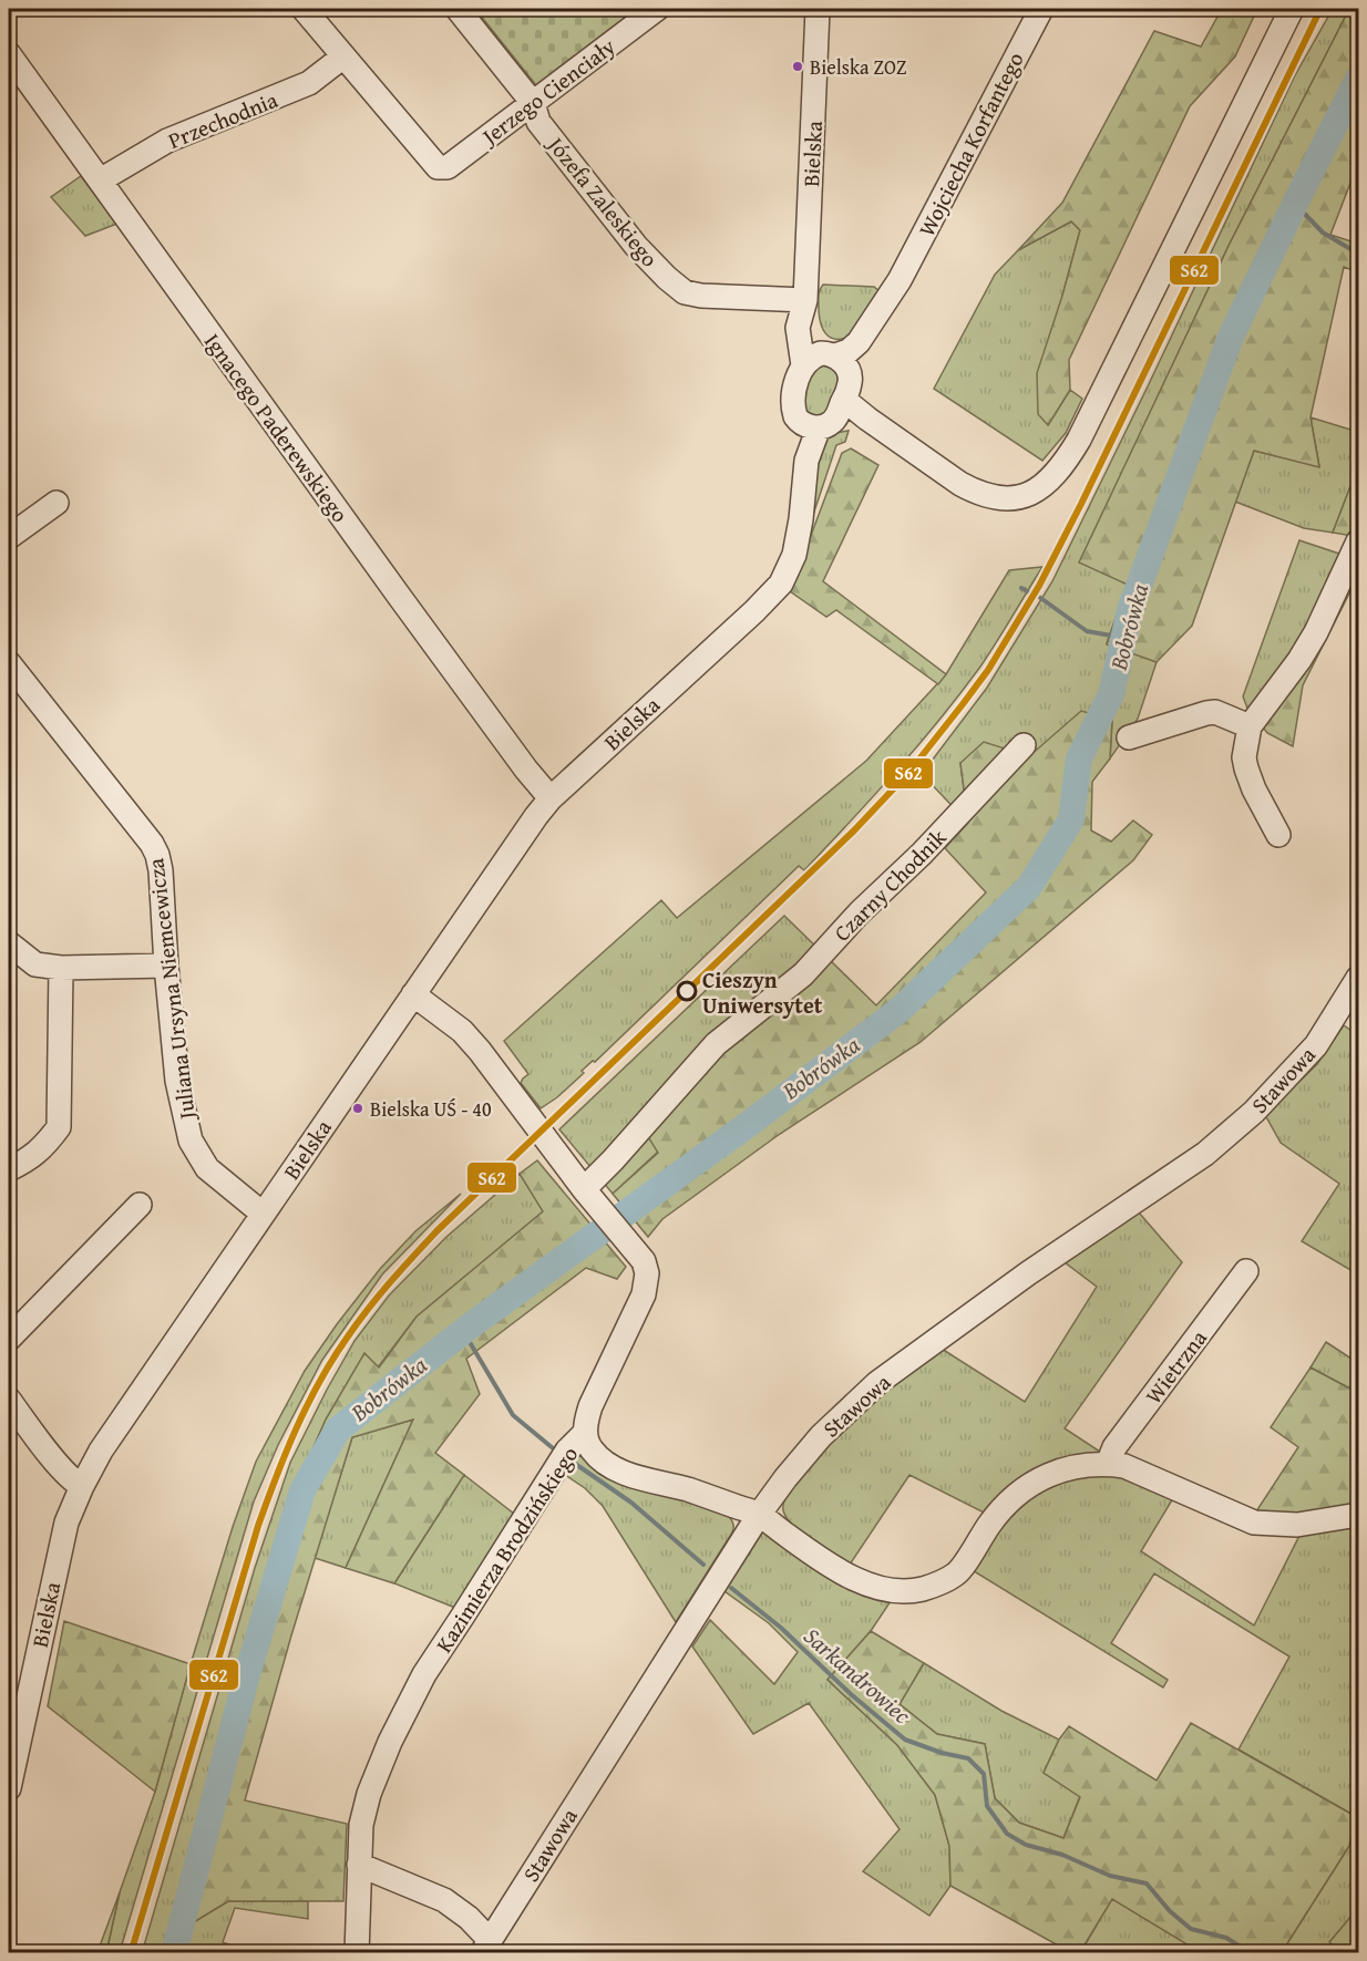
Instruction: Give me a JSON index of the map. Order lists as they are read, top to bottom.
{
  "streets": {
    "street": [
      "Jerzego Cienciały",
      "Przechodnia",
      "Wojciecha Korfantego",
      "Bielska",
      "Józefa Zaleskiego",
      "Ignacego Paderewskiego",
      "Czarny Chodnik",
      "Juliana Ursyna Niemcewicza",
      "Stawowa",
      "Wietrzna",
      "Kazimierza Brodzińskiego"
    ]
  },
  "crossings": [
    ["Jerzego Cienciały", "Przechodnia"],
    ["Jerzego Cienciały", "Józefa Zaleskiego"],
    ["Przechodnia", "Ignacego Paderewskiego"],
    ["Wojciecha Korfantego", "Bielska"],
    ["Bielska", "Józefa Zaleskiego"],
    ["Bielska", "Ignacego Paderewskiego"],
    ["Bielska", "Juliana Ursyna Niemcewicza"],
    ["Bielska", "Kazimierza Brodzińskiego"],
    ["Czarny Chodnik", "Kazimierza Brodzińskiego"]
  ],
  "water": ["Bobrówka", "Sarkandrowiec"],
  "places": ["Bielska ZOZ", "Cieszyn Uniwersytet", "Bielska UŚ - 40"],
  "lines": ["transit line S62"]
}
